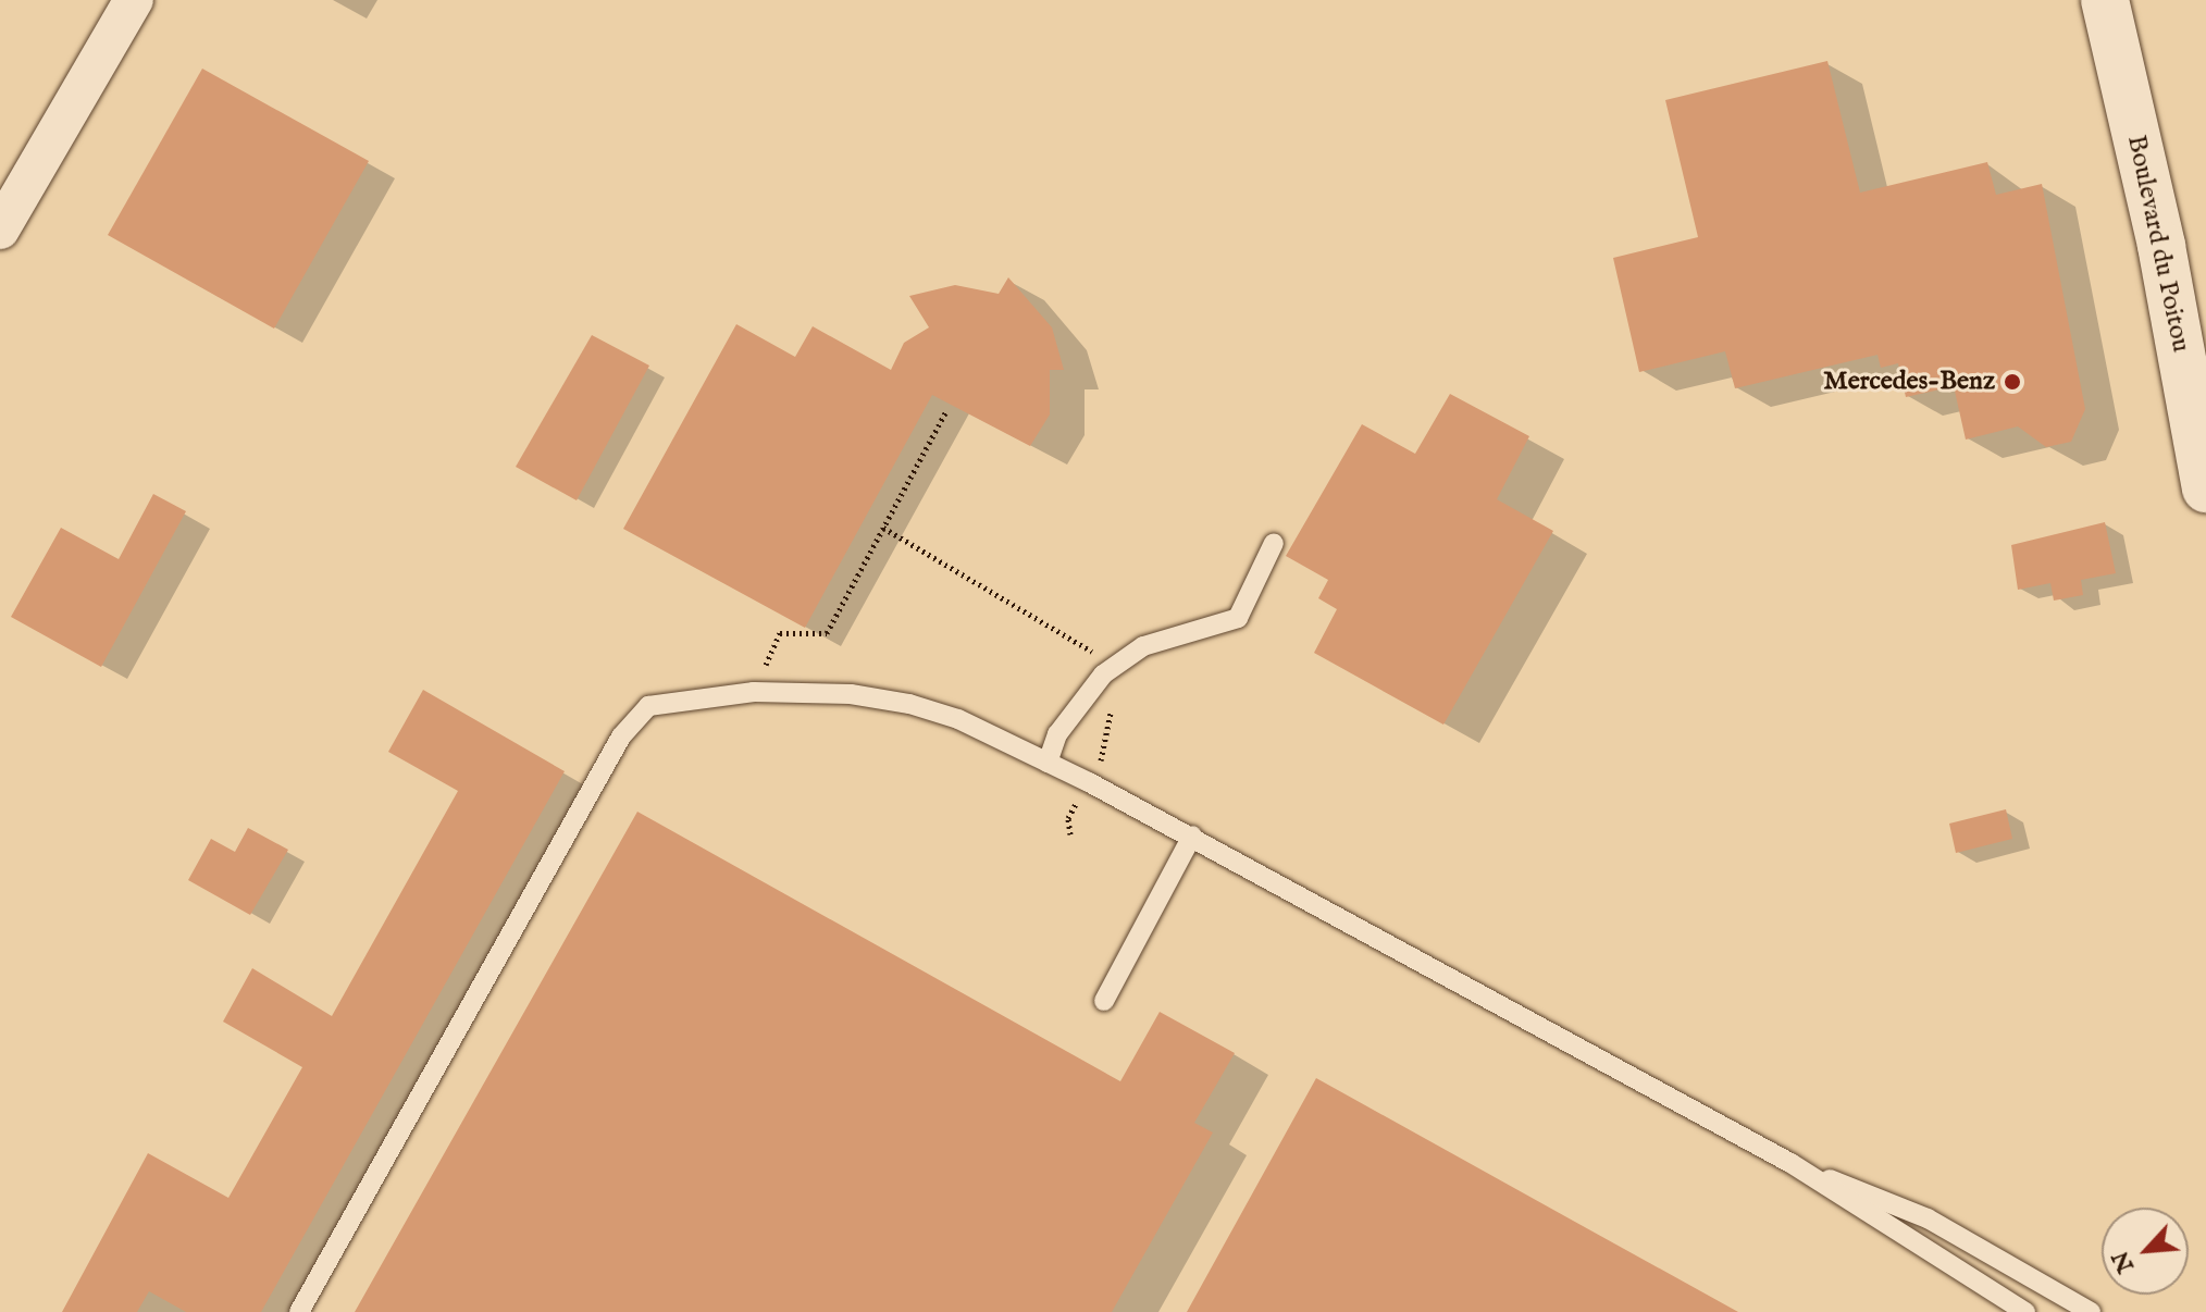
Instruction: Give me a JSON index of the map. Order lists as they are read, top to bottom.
{
  "streets": {
    "main road": ["Boulevard du Poitou"]
  },
  "places": ["Mercedes-Benz"],
  "north": "bottom left"
}
